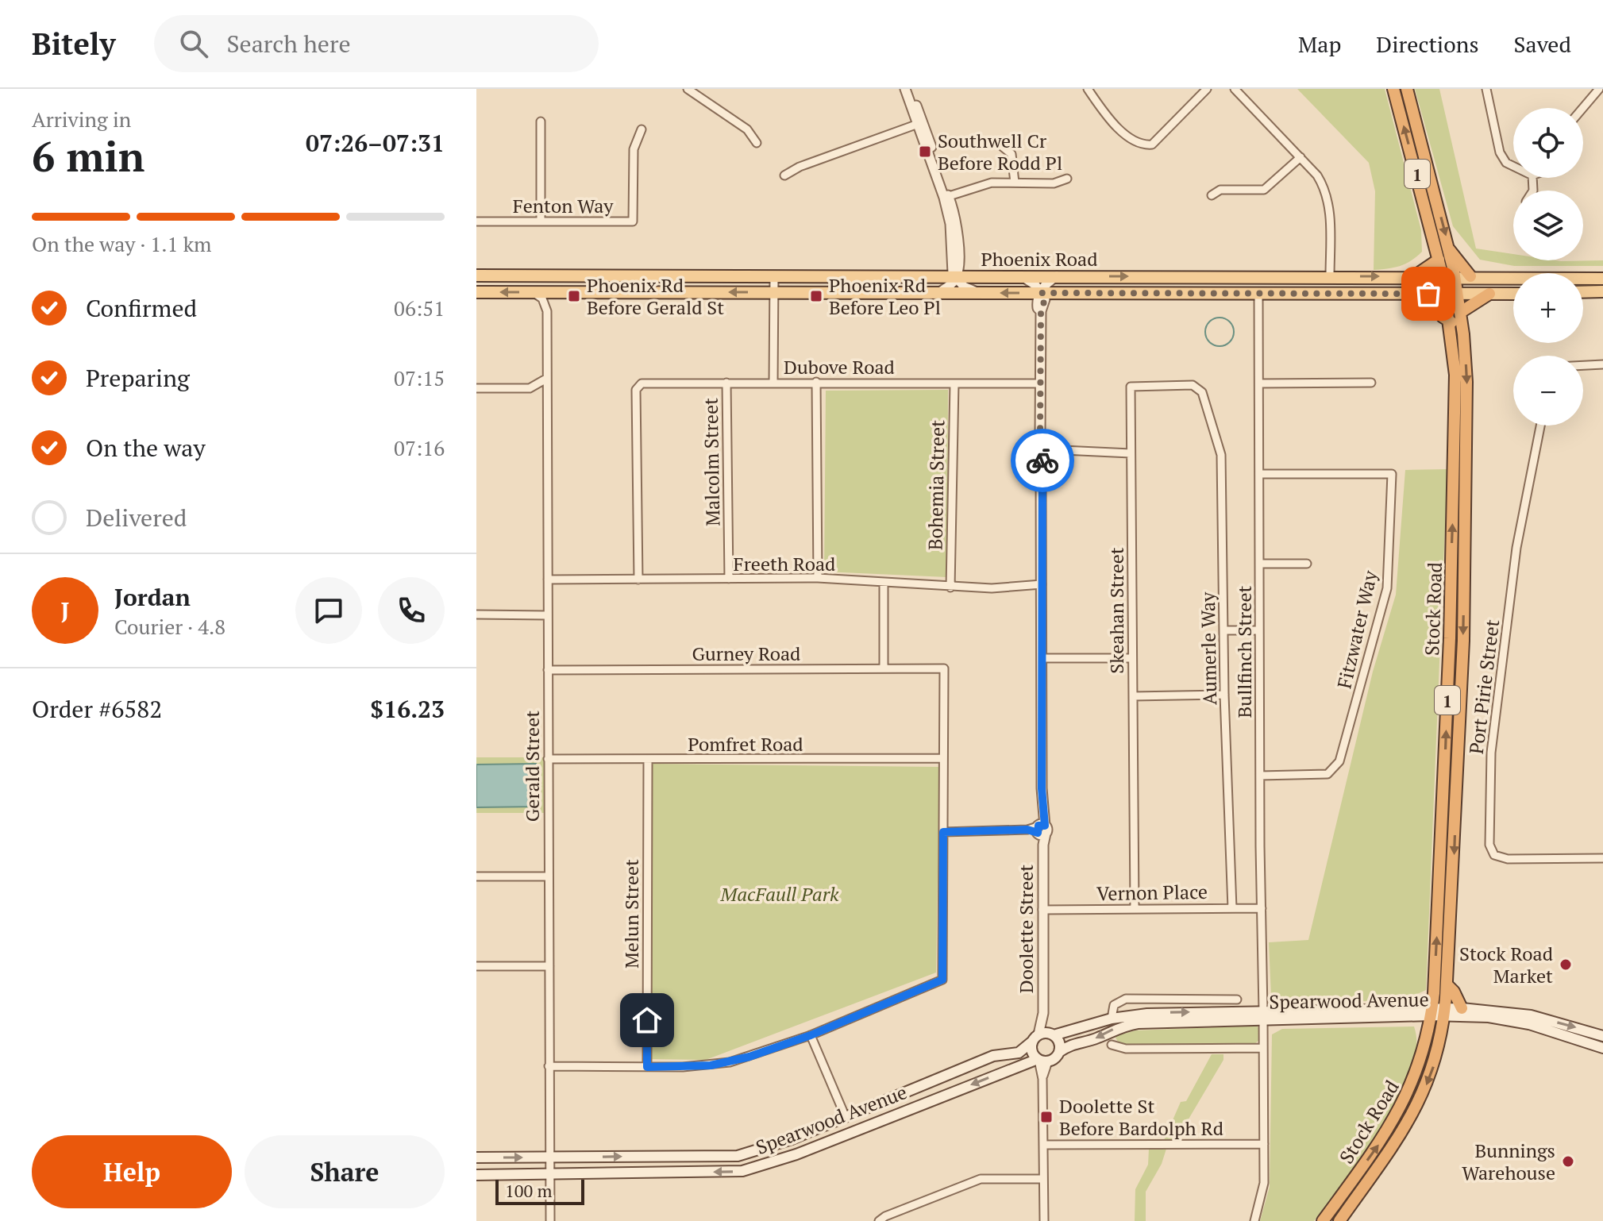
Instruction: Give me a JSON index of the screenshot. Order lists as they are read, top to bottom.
{
  "streets": {
    "highway": ["1", "Stock Road"],
    "main road": ["Phoenix Road", "Spearwood Avenue"],
    "street": [
      "Fenton Way",
      "Dubove Road",
      "Malcolm Street",
      "Bohemia Street",
      "Freeth Road",
      "Skeahan Street",
      "Fitzwater Way",
      "Aumerle Way",
      "Bullfinch Street",
      "Gurney Road",
      "Port Pirie Street",
      "Pomfret Road",
      "Gerald Street",
      "Vernon Place",
      "Melun Street",
      "Doolette Street"
    ]
  },
  "crossings": [
    ["Phoenix Road", "Stock Road"],
    ["Phoenix Road", "Bullfinch Street"],
    ["Phoenix Road", "Doolette Street"],
    ["Dubove Road", "Malcolm Street"],
    ["Dubove Road", "Bohemia Street"],
    ["Dubove Road", "Freeth Road"],
    ["Dubove Road", "Doolette Street"],
    ["Malcolm Street", "Freeth Road"],
    ["Bohemia Street", "Freeth Road"],
    ["Freeth Road", "Gerald Street"],
    ["Freeth Road", "Doolette Street"],
    ["Stock Road", "Spearwood Avenue"],
    ["Skeahan Street", "Aumerle Way"],
    ["Skeahan Street", "Vernon Place"],
    ["Fitzwater Way", "Bullfinch Street"],
    ["Aumerle Way", "Vernon Place"],
    ["Bullfinch Street", "Vernon Place"],
    ["Bullfinch Street", "Spearwood Avenue"],
    ["Gurney Road", "Pomfret Road"],
    ["Gurney Road", "Gerald Street"],
    ["Pomfret Road", "Gerald Street"],
    ["Pomfret Road", "Melun Street"],
    ["Gerald Street", "Spearwood Avenue"],
    ["Vernon Place", "Doolette Street"],
    ["Doolette Street", "Spearwood Avenue"]
  ],
  "parks": ["MacFaull Park"],
  "places": {
    "transit": [
      "Southwell Cr Before Rodd Pl",
      "Phoenix Rd Before Gerald St",
      "Phoenix Rd Before Leo Pl",
      "Doolette St Before Bardolph Rd"
    ],
    "other": ["Stock Road Market", "Bunnings Warehouse"]
  },
  "scale_bar": "100 m",
  "page": {
    "header": "Bitely",
    "search": "Search here",
    "nav": ["Map", "Directions", "Saved"],
    "heading": ["6 min", "Arriving in", "07:26–07:31"],
    "panel": [
      "Jordan",
      "Courier · 4.8",
      "Order #6582",
      "$16.23"
    ],
    "map_buttons": ["+", "−"],
    "bar": "On the way · 1.1 km",
    "list": [
      ["Confirmed", "06:51"],
      ["Preparing", "07:15"],
      ["On the way", "07:16"],
      "Delivered"
    ],
    "round": "J",
    "buttons": ["Help", "Share"],
    "scale": "100 m"
  }
}
